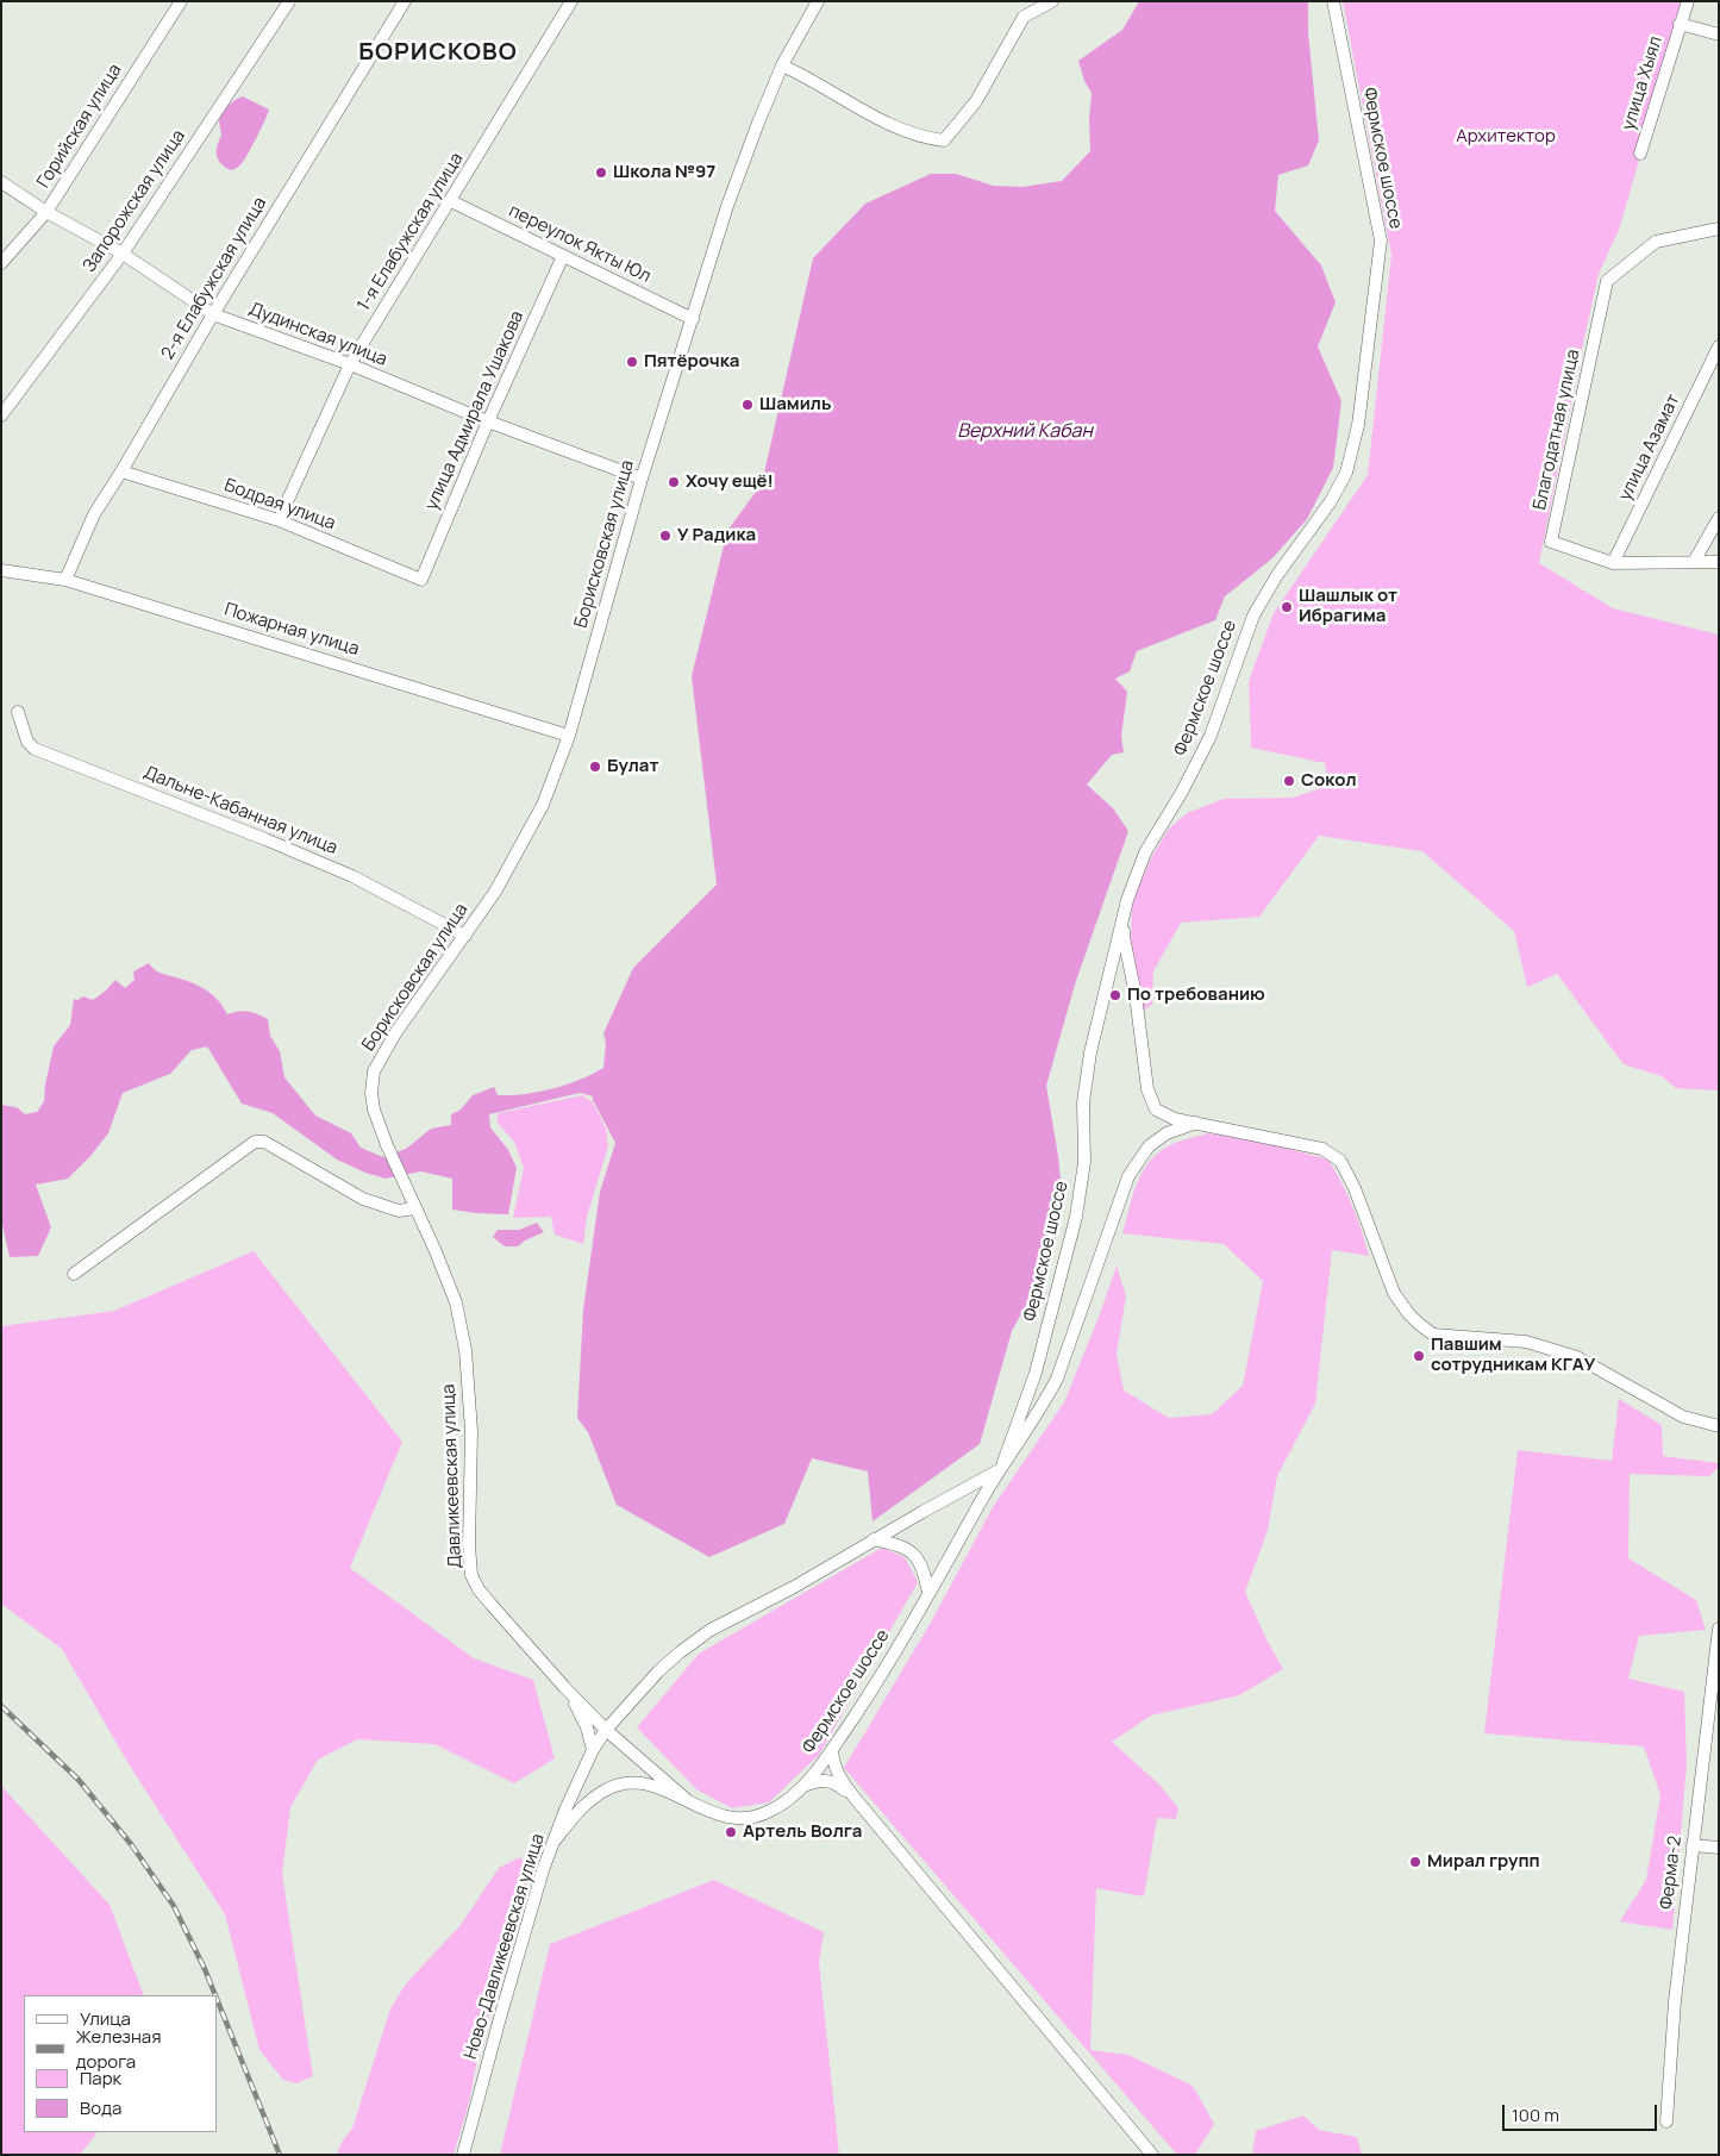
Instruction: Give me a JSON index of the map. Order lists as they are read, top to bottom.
{
  "streets": {
    "street": [
      "улица Хыял",
      "Горийская улица",
      "Фермское шоссе",
      "Запорожская улица",
      "1-я Елабужская улица",
      "переулок Якты Юл",
      "2-я Елабужская улица",
      "Дудинская улица",
      "улица Адмирала Ушакова",
      "Благодатная улица",
      "улица Азамат",
      "Бодрая улица",
      "Борисковская улица",
      "Пожарная улица",
      "Дальне-Кабанная улица",
      "Давликеевская улица",
      "Ферма-2",
      "Ново-Давликеевская улица"
    ]
  },
  "crossings": [
    ["Горийская улица", "Дудинская улица"],
    ["Фермское шоссе", "Давликеевская улица"],
    ["Фермское шоссе", "Ново-Давликеевская улица"],
    ["Запорожская улица", "Дудинская улица"],
    ["1-я Елабужская улица", "переулок Якты Юл"],
    ["1-я Елабужская улица", "Дудинская улица"],
    ["1-я Елабужская улица", "Бодрая улица"],
    ["переулок Якты Юл", "улица Адмирала Ушакова"],
    ["переулок Якты Юл", "Борисковская улица"],
    ["2-я Елабужская улица", "Дудинская улица"],
    ["2-я Елабужская улица", "Бодрая улица"],
    ["2-я Елабужская улица", "Пожарная улица"],
    ["Дудинская улица", "улица Адмирала Ушакова"],
    ["Дудинская улица", "Борисковская улица"],
    ["улица Адмирала Ушакова", "Бодрая улица"],
    ["Благодатная улица", "улица Азамат"],
    ["Борисковская улица", "Пожарная улица"],
    ["Борисковская улица", "Дальне-Кабанная улица"],
    ["Борисковская улица", "Давликеевская улица"]
  ],
  "districts": ["БОРИСКОВО"],
  "water": ["Верхний Кабан"],
  "parks": ["Архитектор"],
  "places": [
    "Школа №97",
    "Пятёрочка",
    "Шамиль",
    "Хочу ещё!",
    "У Радика",
    "Шашлык от Ибрагима",
    "Булат",
    "Сокол",
    "По требованию",
    "Павшим сотрудникам КГАУ",
    "Артель Волга",
    "Мирал групп"
  ],
  "legend": [
    "Улица",
    "Железная дорога",
    "Парк",
    "Вода"
  ],
  "scale_bar": "100 m"
}
